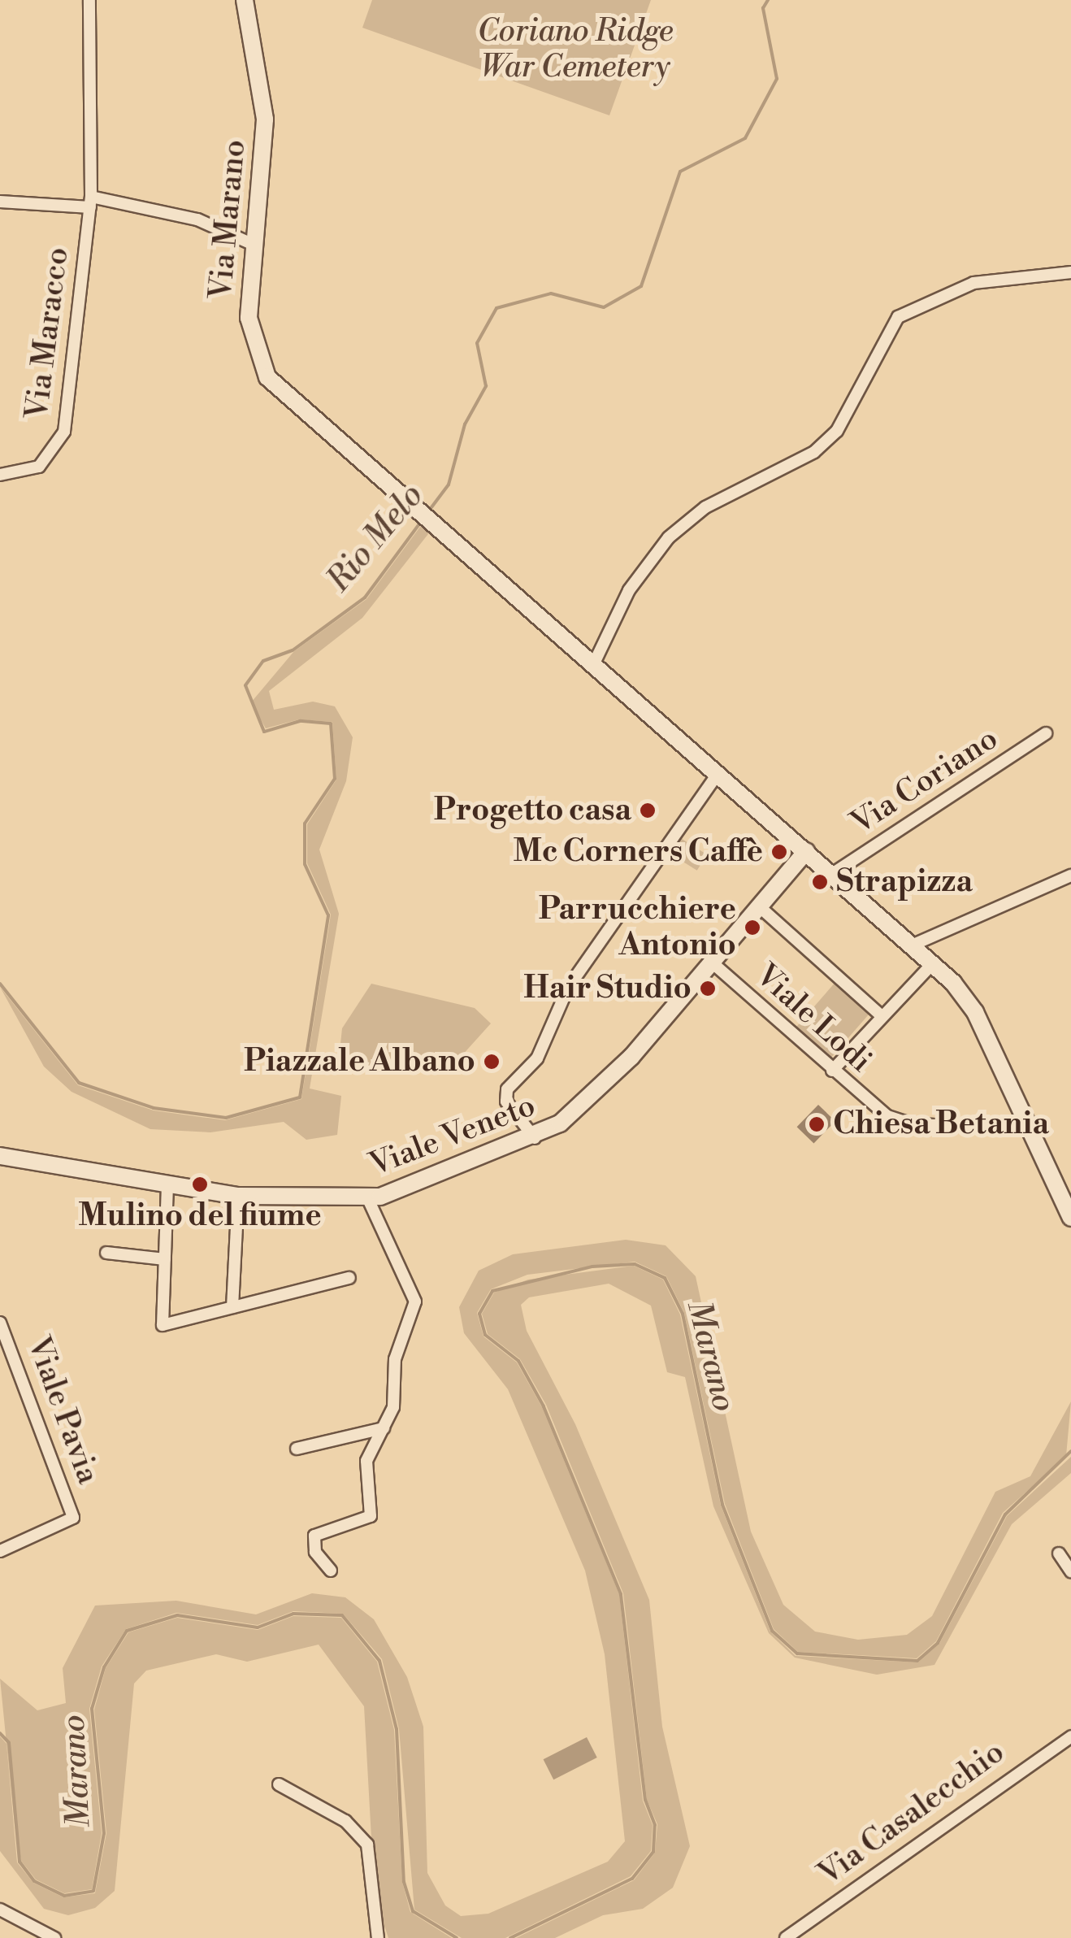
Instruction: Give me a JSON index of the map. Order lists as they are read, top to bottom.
{
  "streets": {
    "main road": ["Via Marano", "Viale Veneto"],
    "street": [
      "Via Maracco",
      "Via Coriano",
      "Viale Lodi",
      "Viale Pavia",
      "Via Casalecchio"
    ]
  },
  "crossings": [
    ["Via Marano", "Via Maracco"],
    ["Via Marano", "Via Coriano"],
    ["Via Marano", "Viale Lodi"],
    ["Via Marano", "Viale Veneto"],
    ["Viale Lodi", "Viale Veneto"]
  ],
  "water": ["Rio Melo", "Marano"],
  "parks": ["Coriano Ridge War Cemetery"],
  "places": [
    "Progetto casa",
    "Mc Corners Caffè",
    "Strapizza",
    "Parrucchiere Antonio",
    "Hair Studio",
    "Piazzale Albano",
    "Chiesa Betania",
    "Mulino del fiume"
  ]
}
